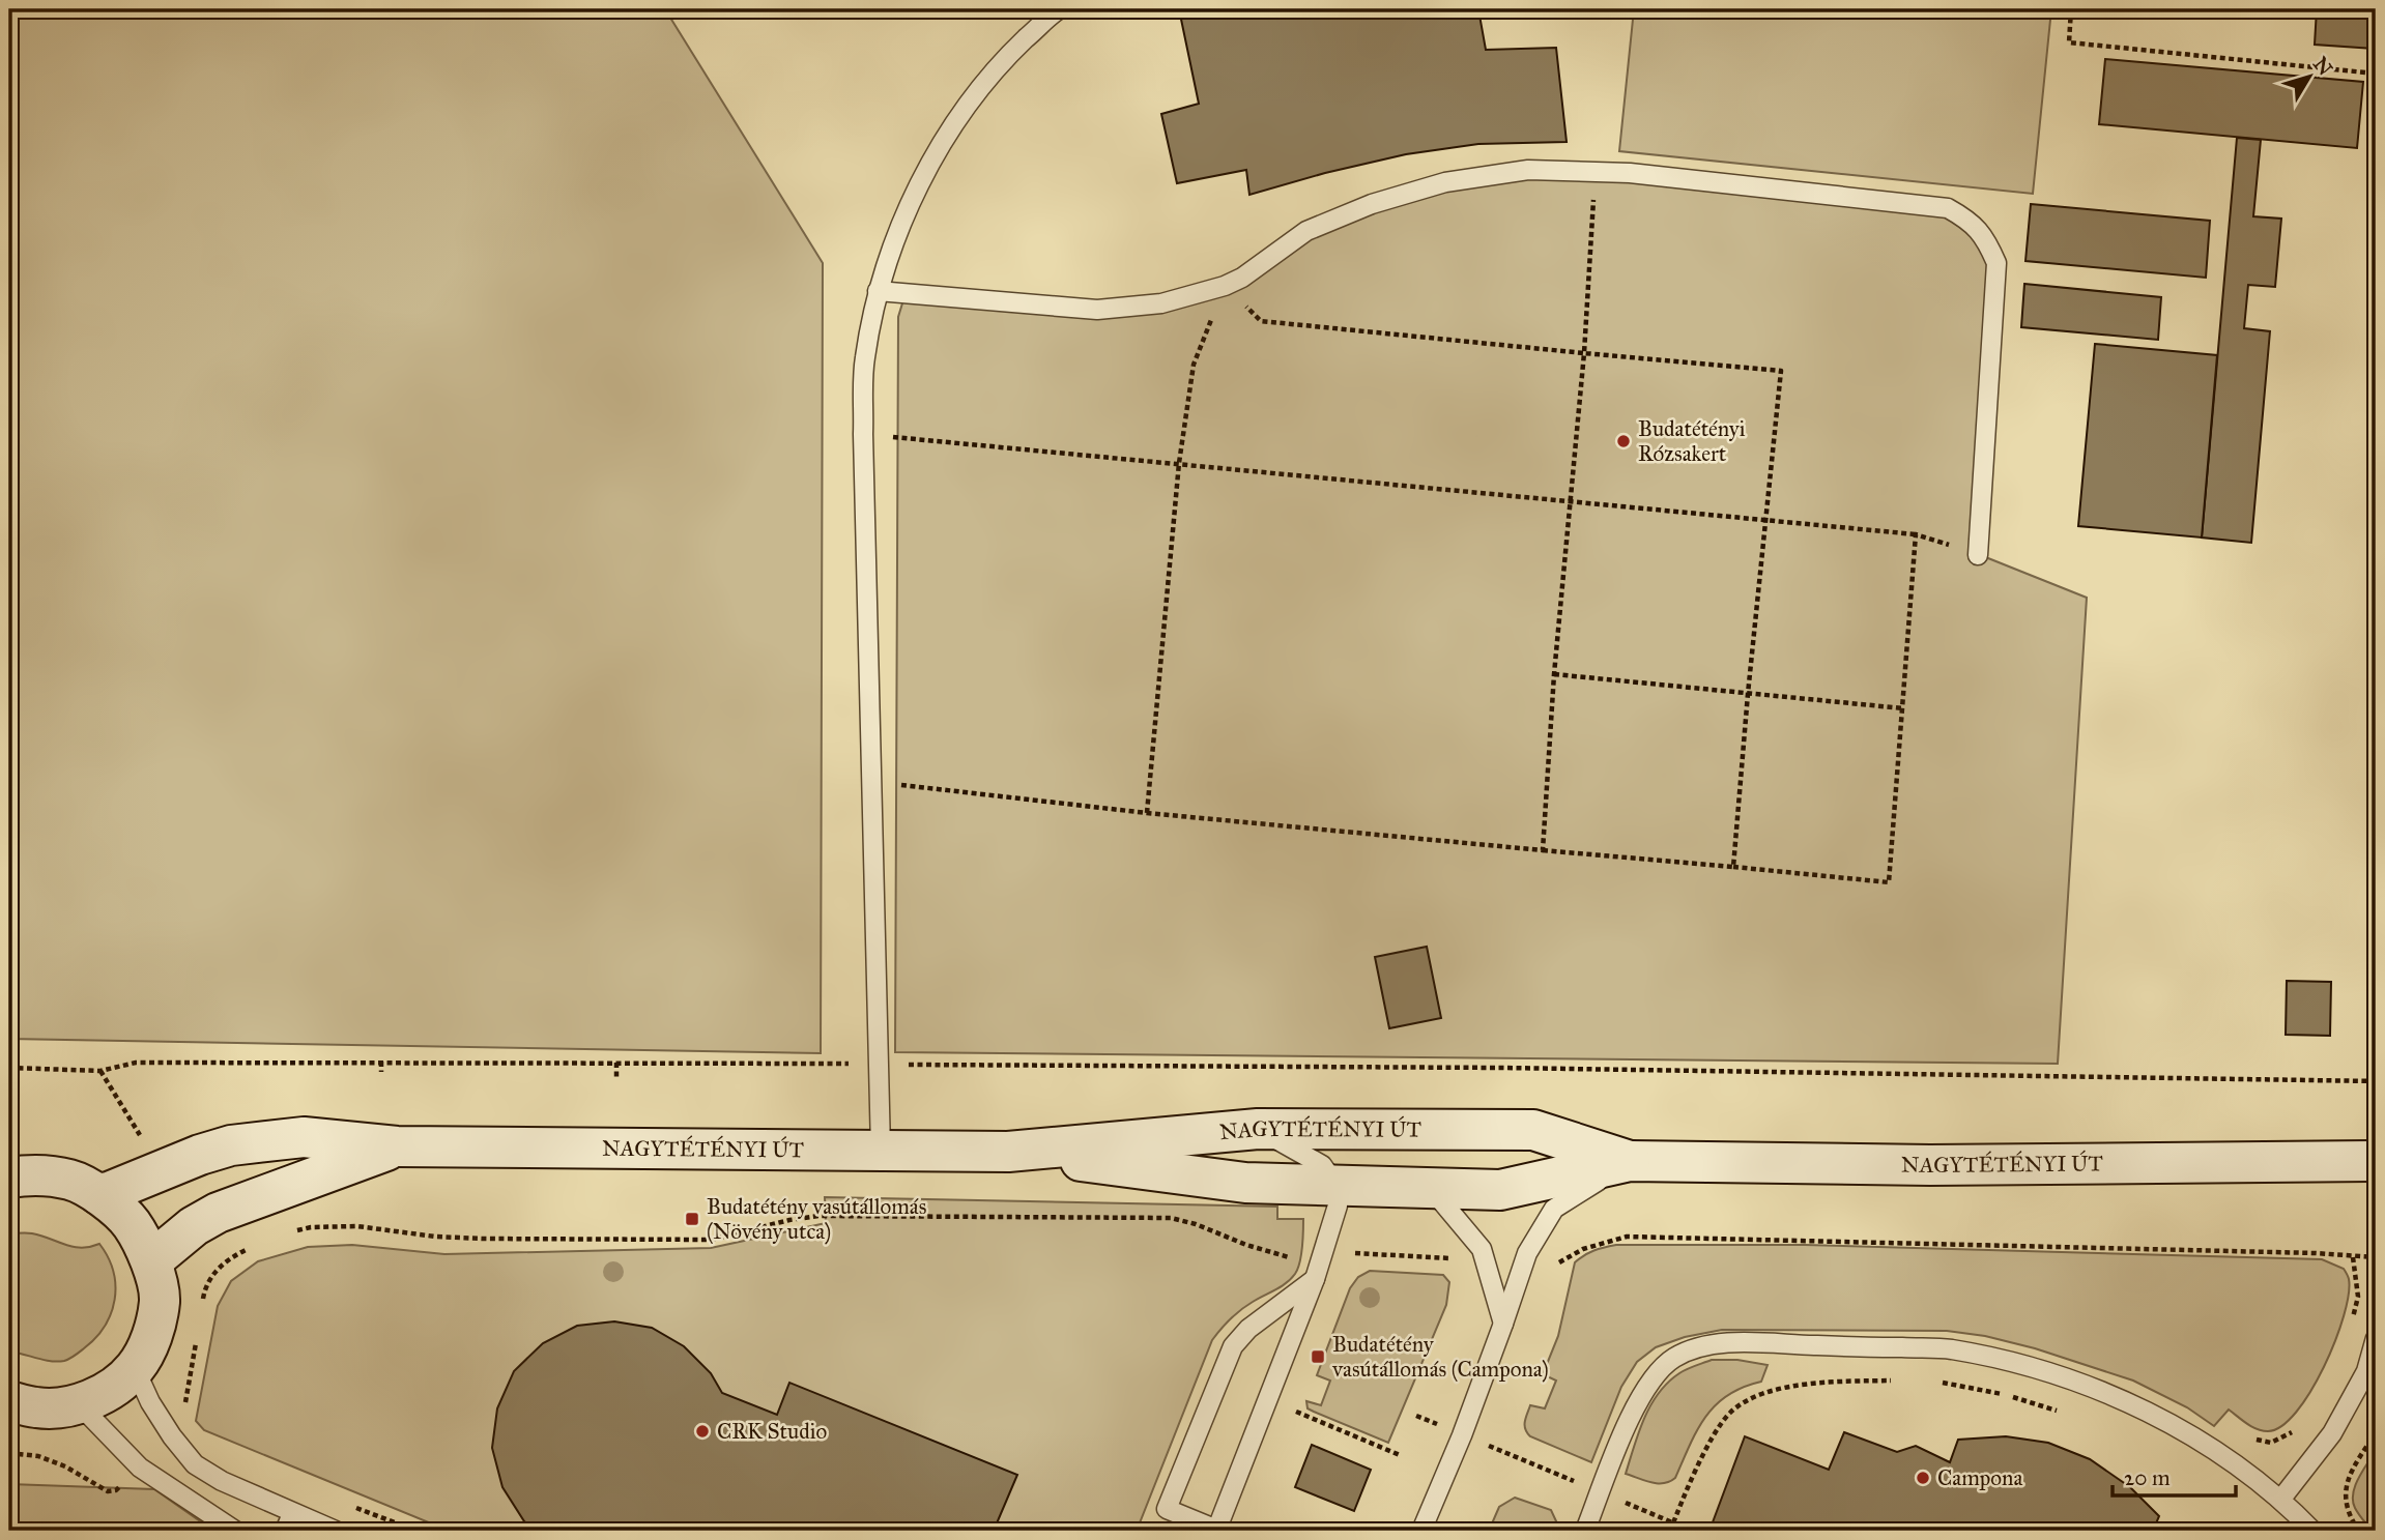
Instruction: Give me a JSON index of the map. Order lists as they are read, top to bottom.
{
  "streets": {
    "main road": ["NAGYTÉTÉNYI ÚT"]
  },
  "places": {
    "other": ["Budatétényi Rózsakert", "CRK Studio", "Campona"],
    "transit": ["Budatétény vasútállomás (Növény utca)", "Budatétény vasútállomás (Campona)"]
  },
  "scale_bar": "20 m",
  "north": "top right"
}
